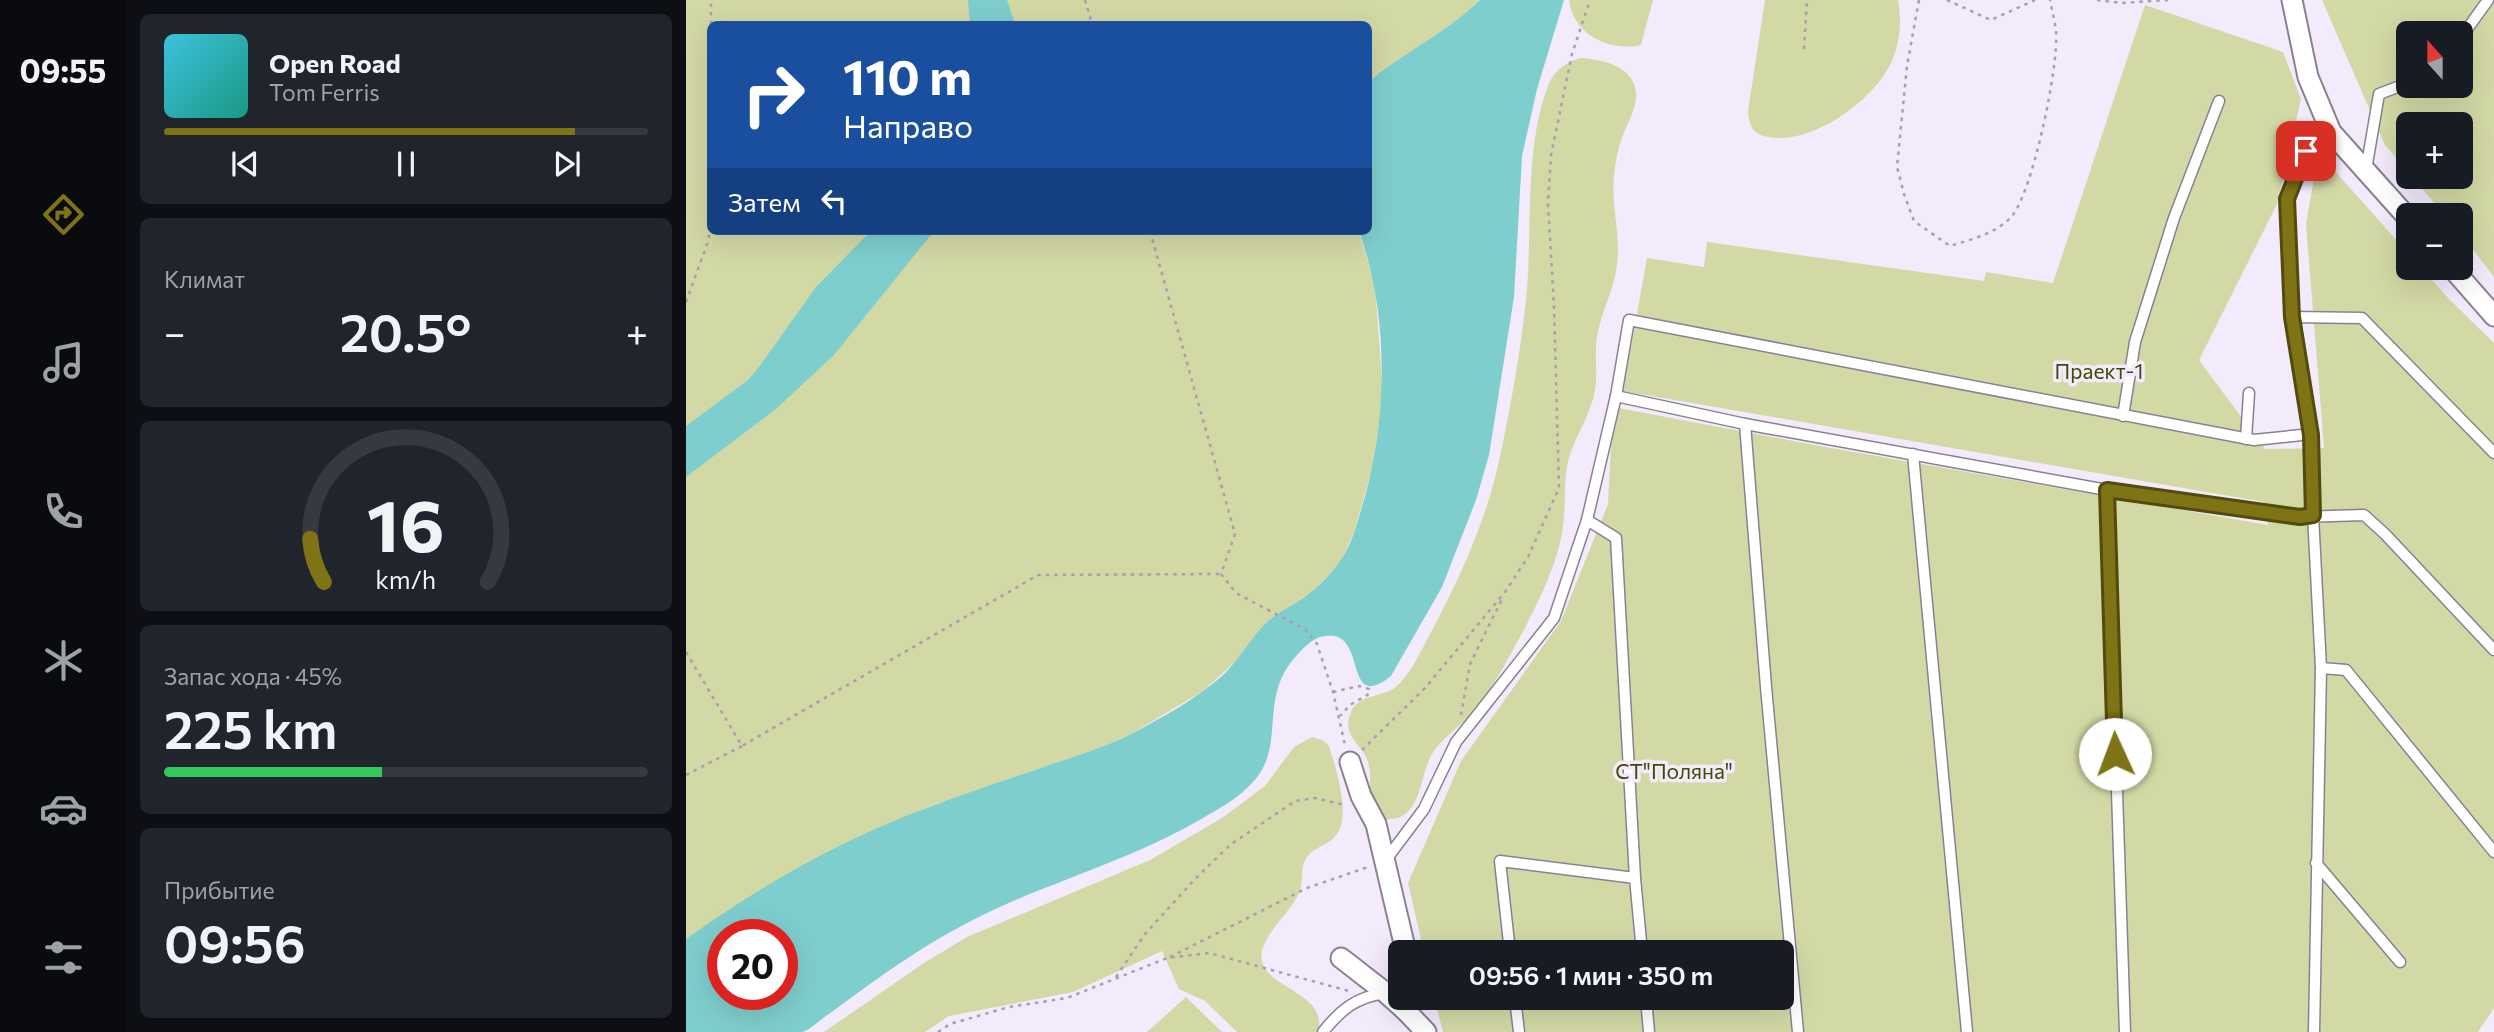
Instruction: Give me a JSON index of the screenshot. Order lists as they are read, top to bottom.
{
  "parks": ["Праект-1", "СТ\"Поляна\""],
  "north": "top",
  "page": {
    "tabs": "09:55",
    "map_buttons": ["+", "−"],
    "turn": ["110 m", "Направо"],
    "song": ["Open Road", "Tom Ferris"],
    "then": "Затем",
    "tile": [
      "Климат",
      ["Запас хода · 45%", "225 km"],
      ["Прибытие", "09:56"]
    ],
    "heat": ["−", "20.5°", "+"],
    "limit": "20",
    "trip": "09:56 · 1 мин · 350 m",
    "gauge": ["16", "km/h"]
  }
}
